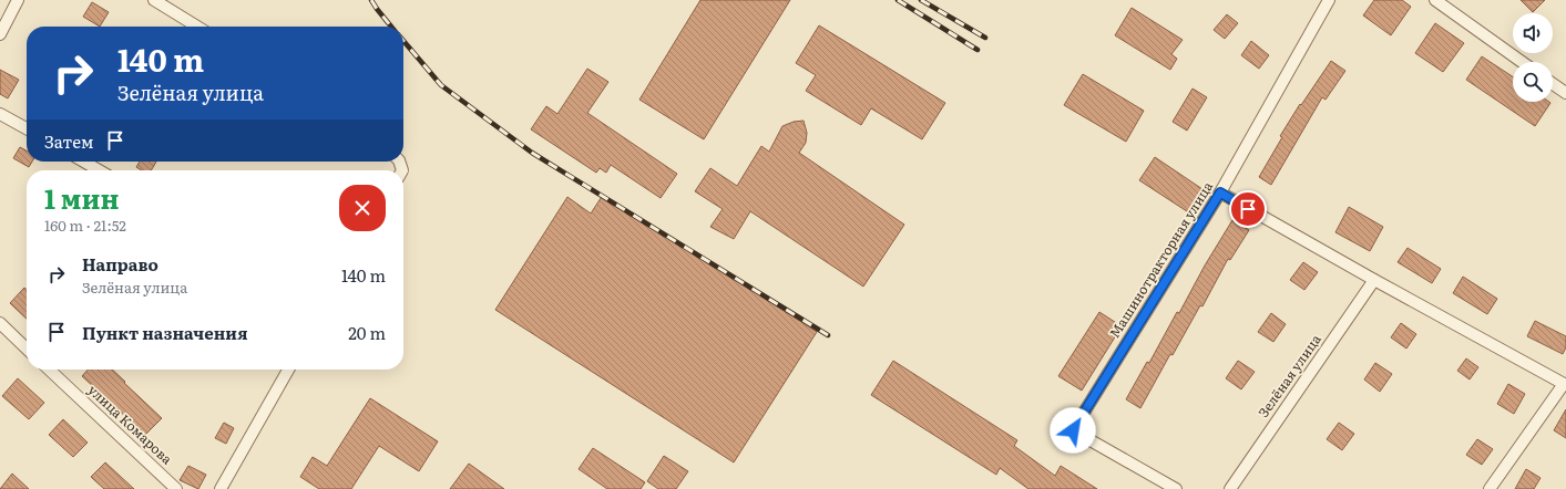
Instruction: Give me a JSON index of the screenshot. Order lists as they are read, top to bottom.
{
  "streets": {
    "street": ["Машинотракторная улица", "Зелёная улица", "улица Комарова"]
  },
  "page": {
    "turn": ["140 m", "Зелёная улица"],
    "then": "Затем",
    "heading": ["1 мин", "160 m · 21:52"],
    "list": [
      {
        "name": "Направо",
        "note": "Зелёная улица",
        "value": "140 m"
      },
      {
        "name": "Пункт назначения",
        "value": "20 m"
      }
    ]
  }
}
